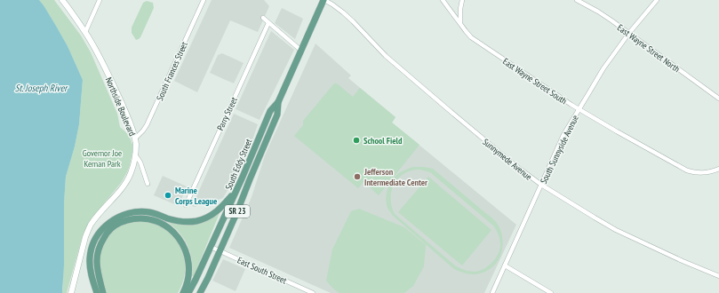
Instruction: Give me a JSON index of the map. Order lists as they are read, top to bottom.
{
  "streets": {
    "main road": ["South Eddy Street", "SR 23"],
    "street": [
      "East Wayne Street North",
      "South Frances Street",
      "East Wayne Street South",
      "Northside Boulevard",
      "Parry Street",
      "South Sunnyside Avenue",
      "Sunnymede Avenue",
      "East South Street"
    ]
  },
  "crossings": [
    ["East Wayne Street North", "South Sunnyside Avenue"],
    ["South Frances Street", "Northside Boulevard"],
    ["East Wayne Street South", "South Sunnyside Avenue"],
    ["South Sunnyside Avenue", "Sunnymede Avenue"],
    ["Sunnymede Avenue", "South Eddy Street"],
    ["South Eddy Street", "East South Street"]
  ],
  "water": ["St. Joseph River"],
  "parks": ["Governor Joe Kernan Park"],
  "places": ["School Field", "Jefferson Intermediate Center", "Marine Corps League"]
}
